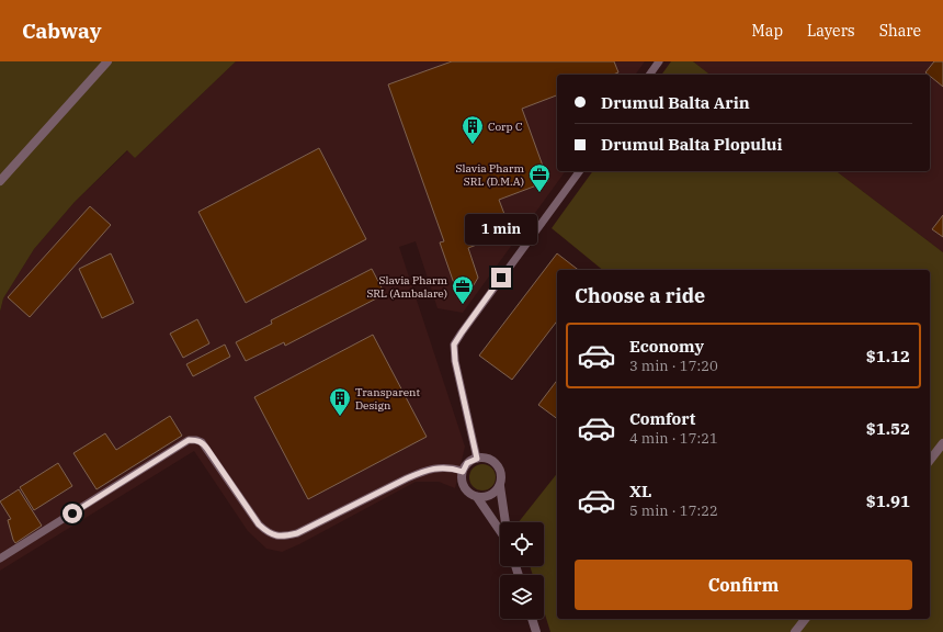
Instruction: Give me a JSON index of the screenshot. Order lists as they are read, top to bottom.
{
  "places": {
    "building": ["Corp C", "Transparent Design"],
    "office": ["Slavia Pharm SRL (D.M.A)", "Slavia Pharm SRL (Ambalare)"]
  },
  "page": {
    "header": "Cabway",
    "nav": ["Map", "Layers", "Share"],
    "banner": ["Drumul Balta Arin", "Drumul Balta Plopului"],
    "bubble": "1 min",
    "heading": "Choose a ride",
    "list": [
      {
        "name": "Economy",
        "note": "3 min · 17:20",
        "value": "$1.12"
      },
      {
        "name": "Comfort",
        "note": "4 min · 17:21",
        "value": "$1.52"
      },
      {
        "name": "XL",
        "note": "5 min · 17:22",
        "value": "$1.91"
      }
    ],
    "buttons": "Confirm"
  }
}
